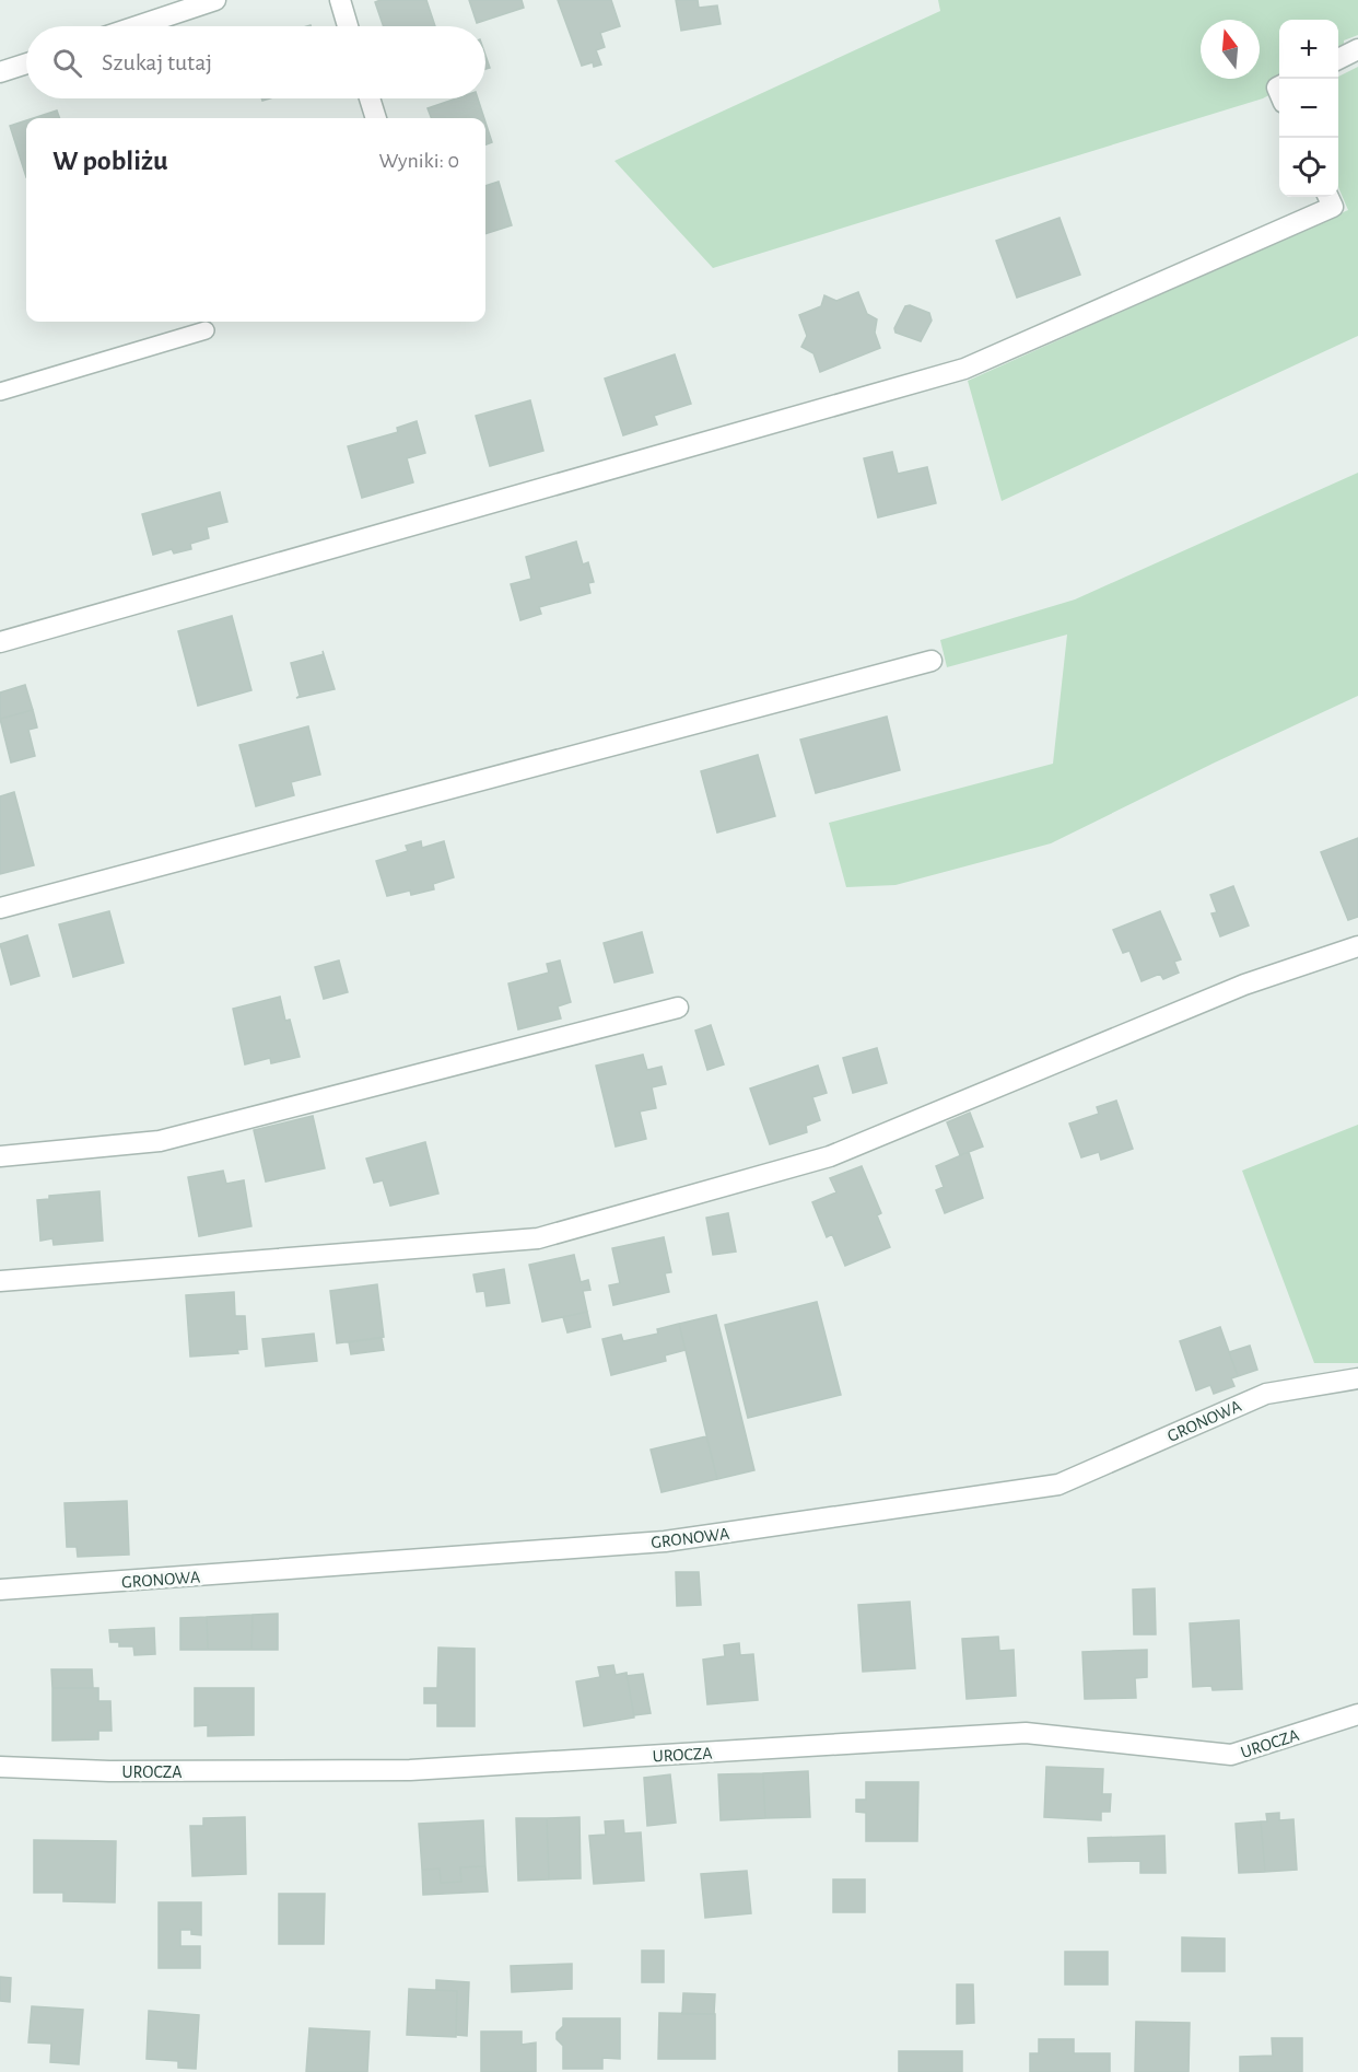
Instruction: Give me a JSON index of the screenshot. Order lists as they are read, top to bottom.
{
  "streets": {
    "street": ["GRONOWA", "UROCZA"]
  },
  "north": "top",
  "page": {
    "map_buttons": ["+", "−"],
    "search": "Szukaj tutaj",
    "heading": ["W pobliżu", "Wyniki: 0"]
  }
}
